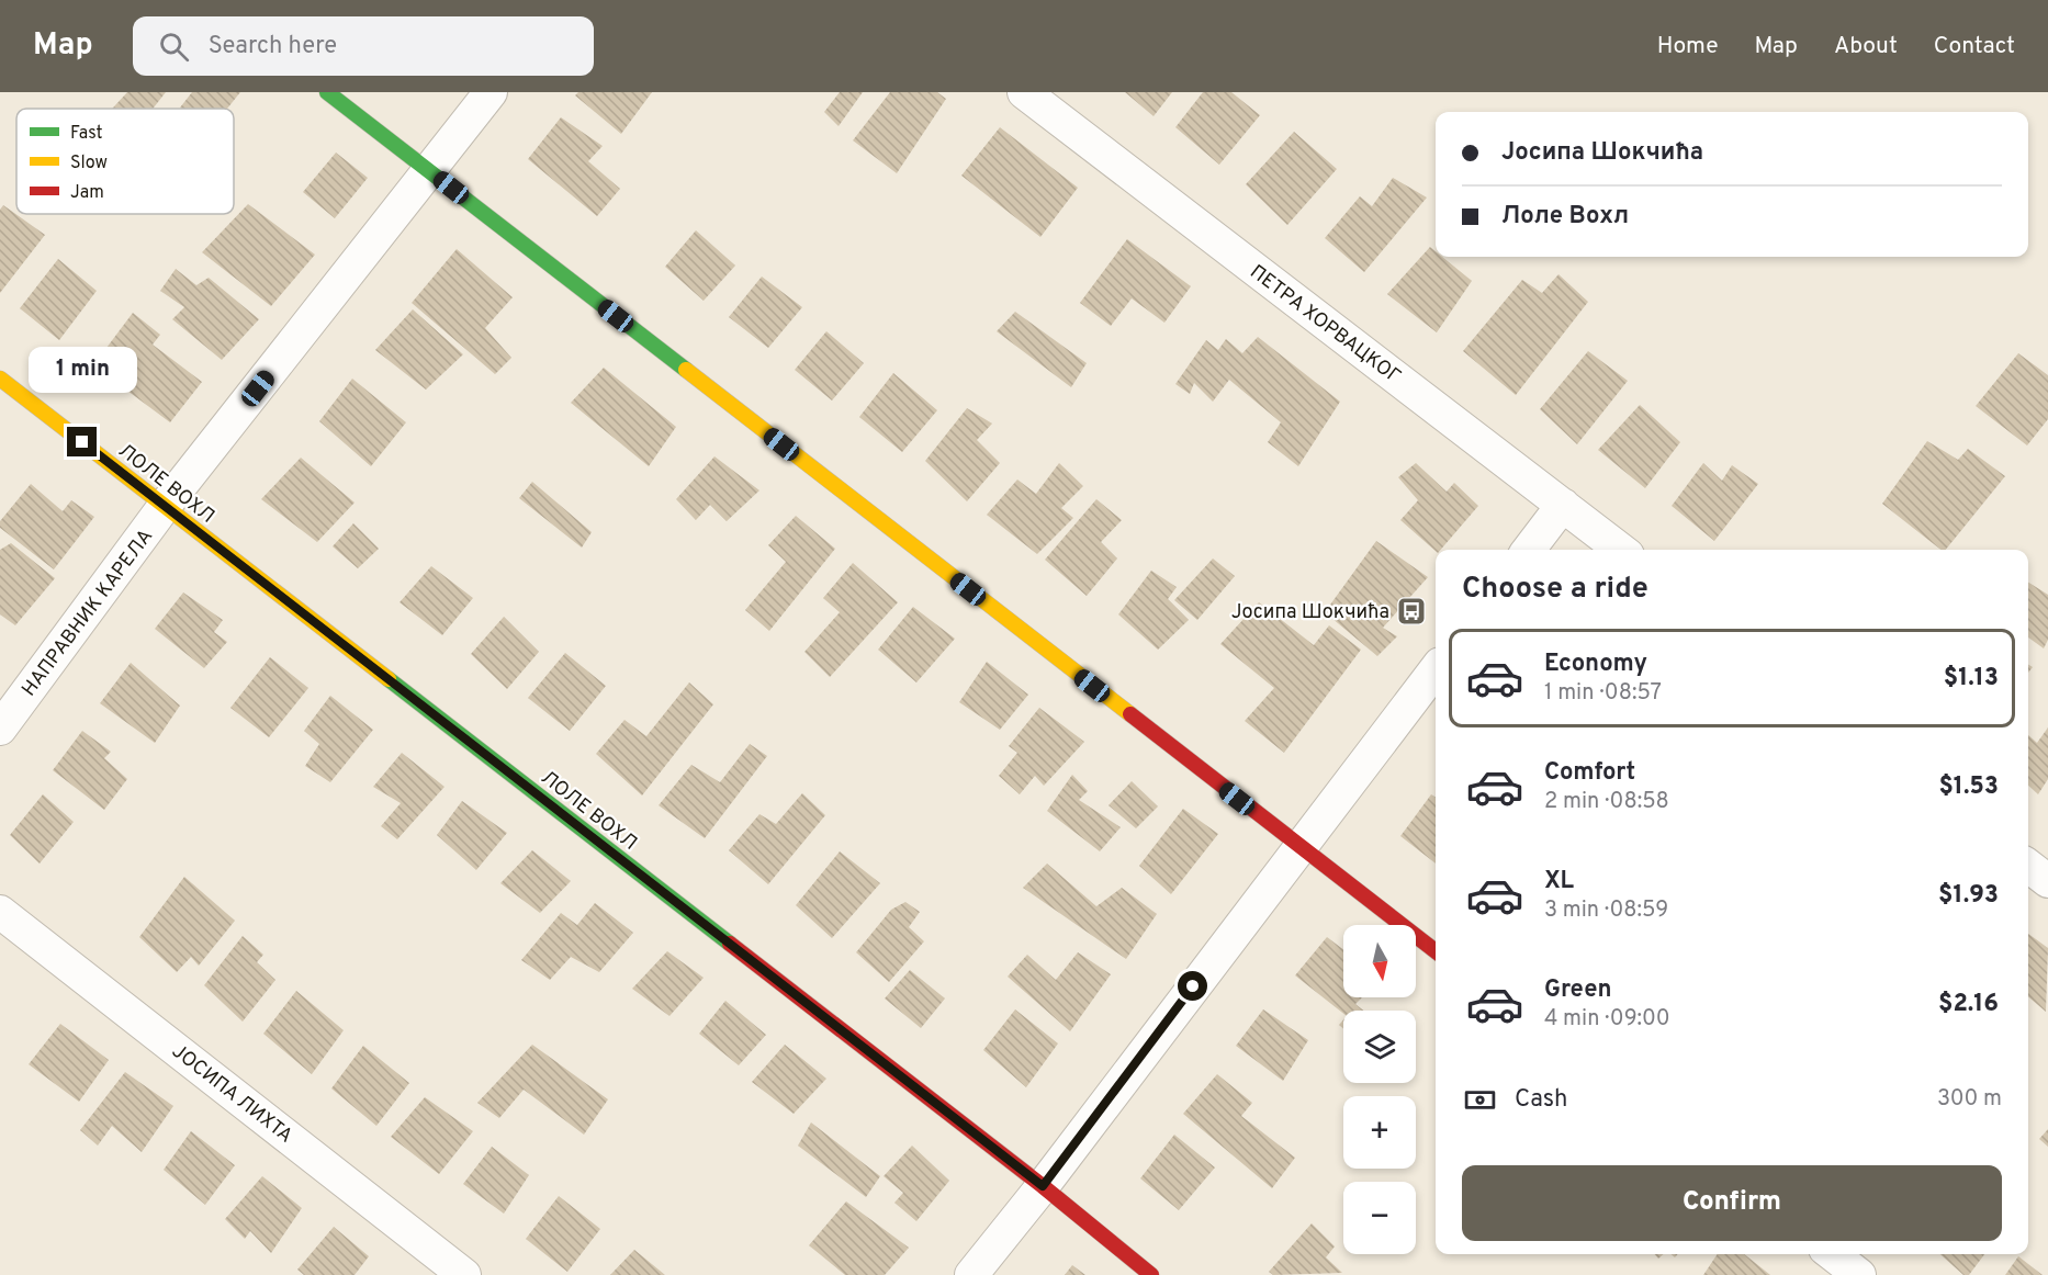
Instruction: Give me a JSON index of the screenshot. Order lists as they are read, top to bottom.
{
  "streets": {
    "street": [
      "ПЕТРА ХОРВАЦКОГ",
      "ЛОЛЕ ВОХЛ",
      "НАПРАВНИК КАРЕЛА",
      "ЈОСИПА ЛИХТА"
    ]
  },
  "crossings": [
    ["ЛОЛЕ ВОХЛ", "НАПРАВНИК КАРЕЛА"]
  ],
  "places": {
    "bus stop": ["Јосипа Шокчића"]
  },
  "legend": ["Fast", "Slow", "Jam"],
  "north": "bottom",
  "page": {
    "header": "Map",
    "search": "Search here",
    "nav": [
      "Home",
      "Map",
      "About",
      "Contact"
    ],
    "banner": ["Јосипа Шокчића", "Лоле Вохл"],
    "bubble": "1 min",
    "heading": "Choose a ride",
    "list": [
      {
        "name": "Economy",
        "note": "1 min · 08:57",
        "value": "$1.13"
      },
      {
        "name": "Comfort",
        "note": "2 min · 08:58",
        "value": "$1.53"
      },
      {
        "name": "XL",
        "note": "3 min · 08:59",
        "value": "$1.93"
      },
      {
        "name": "Green",
        "note": "4 min · 09:00",
        "value": "$2.16"
      }
    ],
    "map_buttons": ["+", "−"],
    "pay": ["Cash", "300 m"],
    "buttons": "Confirm"
  }
}
